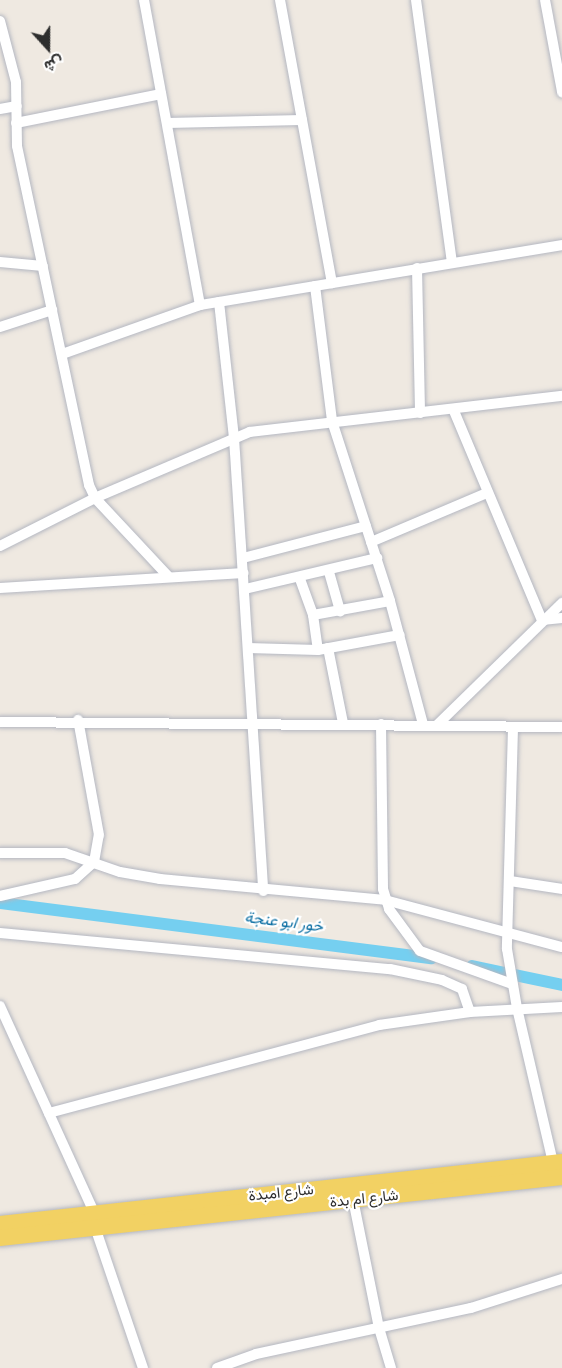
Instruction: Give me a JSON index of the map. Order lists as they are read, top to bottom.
{
  "streets": {
    "main road": ["شارع امبدة", "شارع ام بدة"]
  },
  "crossings": [
    ["شارع امبدة", "شارع ام بدة"]
  ],
  "water": ["خور ابو عنجة"],
  "north": "bottom"
}
